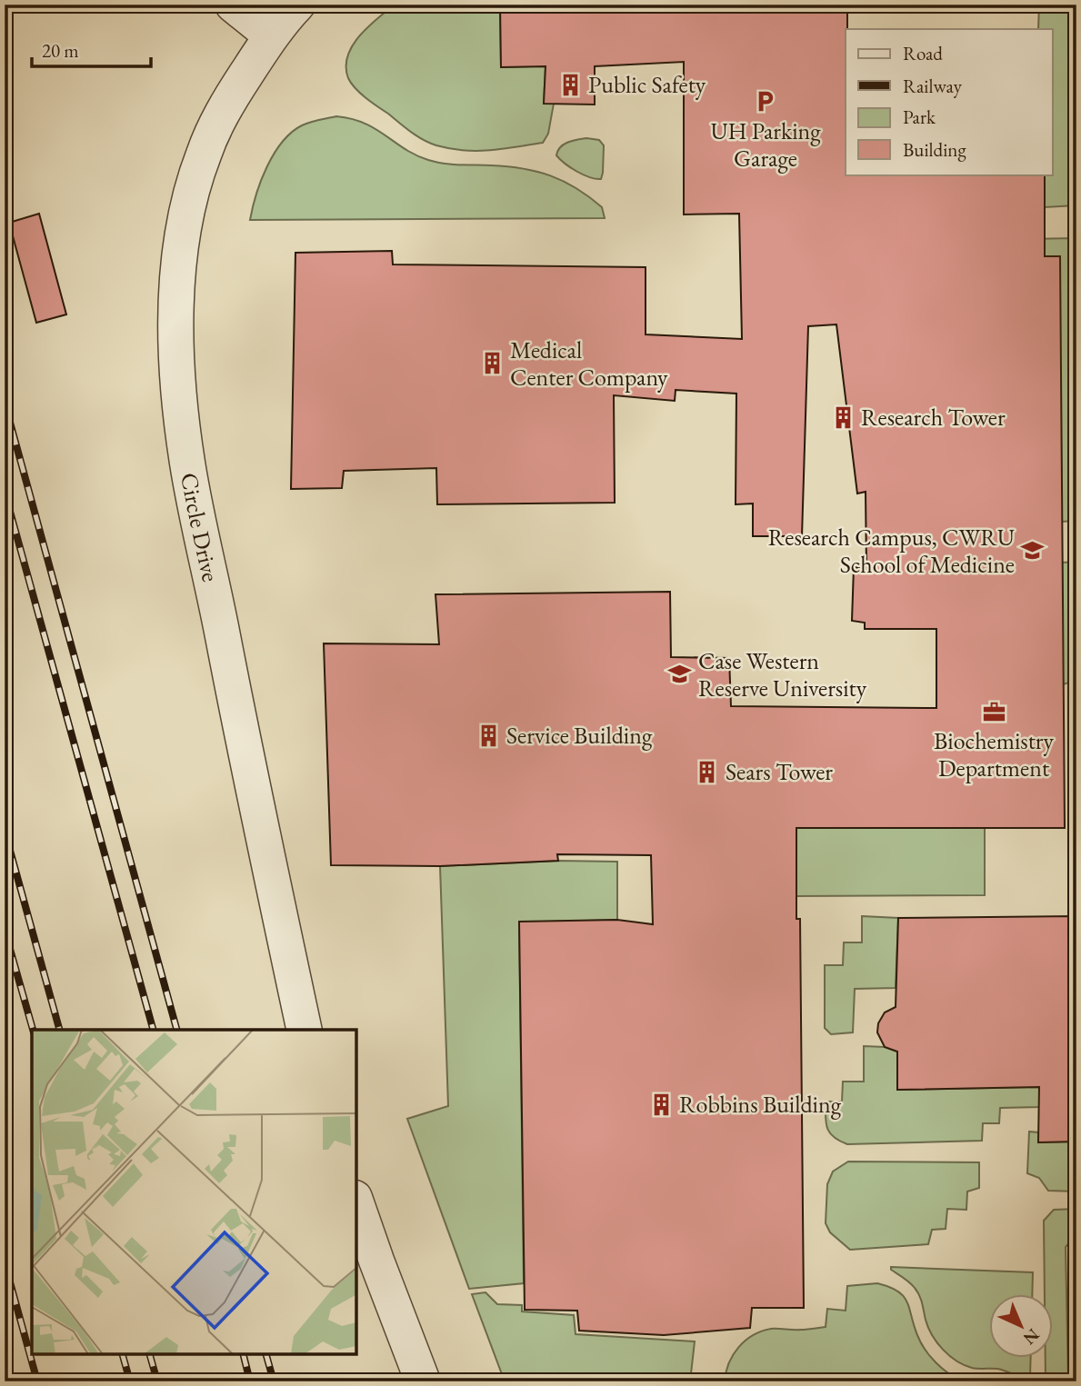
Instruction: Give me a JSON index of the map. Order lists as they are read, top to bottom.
{
  "streets": {
    "street": ["Circle Drive"]
  },
  "places": {
    "building": [
      "Public Safety",
      "Medical Center Company",
      "Research Tower",
      "Service Building",
      "Sears Tower",
      "Robbins Building"
    ],
    "parking": ["UH Parking Garage"],
    "school or university": ["Research Campus, CWRU School of Medicine", "Case Western Reserve University"],
    "office": ["Biochemistry Department"]
  },
  "legend": [
    "Road",
    "Railway",
    "Park",
    "Building"
  ],
  "scale_bar": "20 m",
  "north": "bottom right"
}
